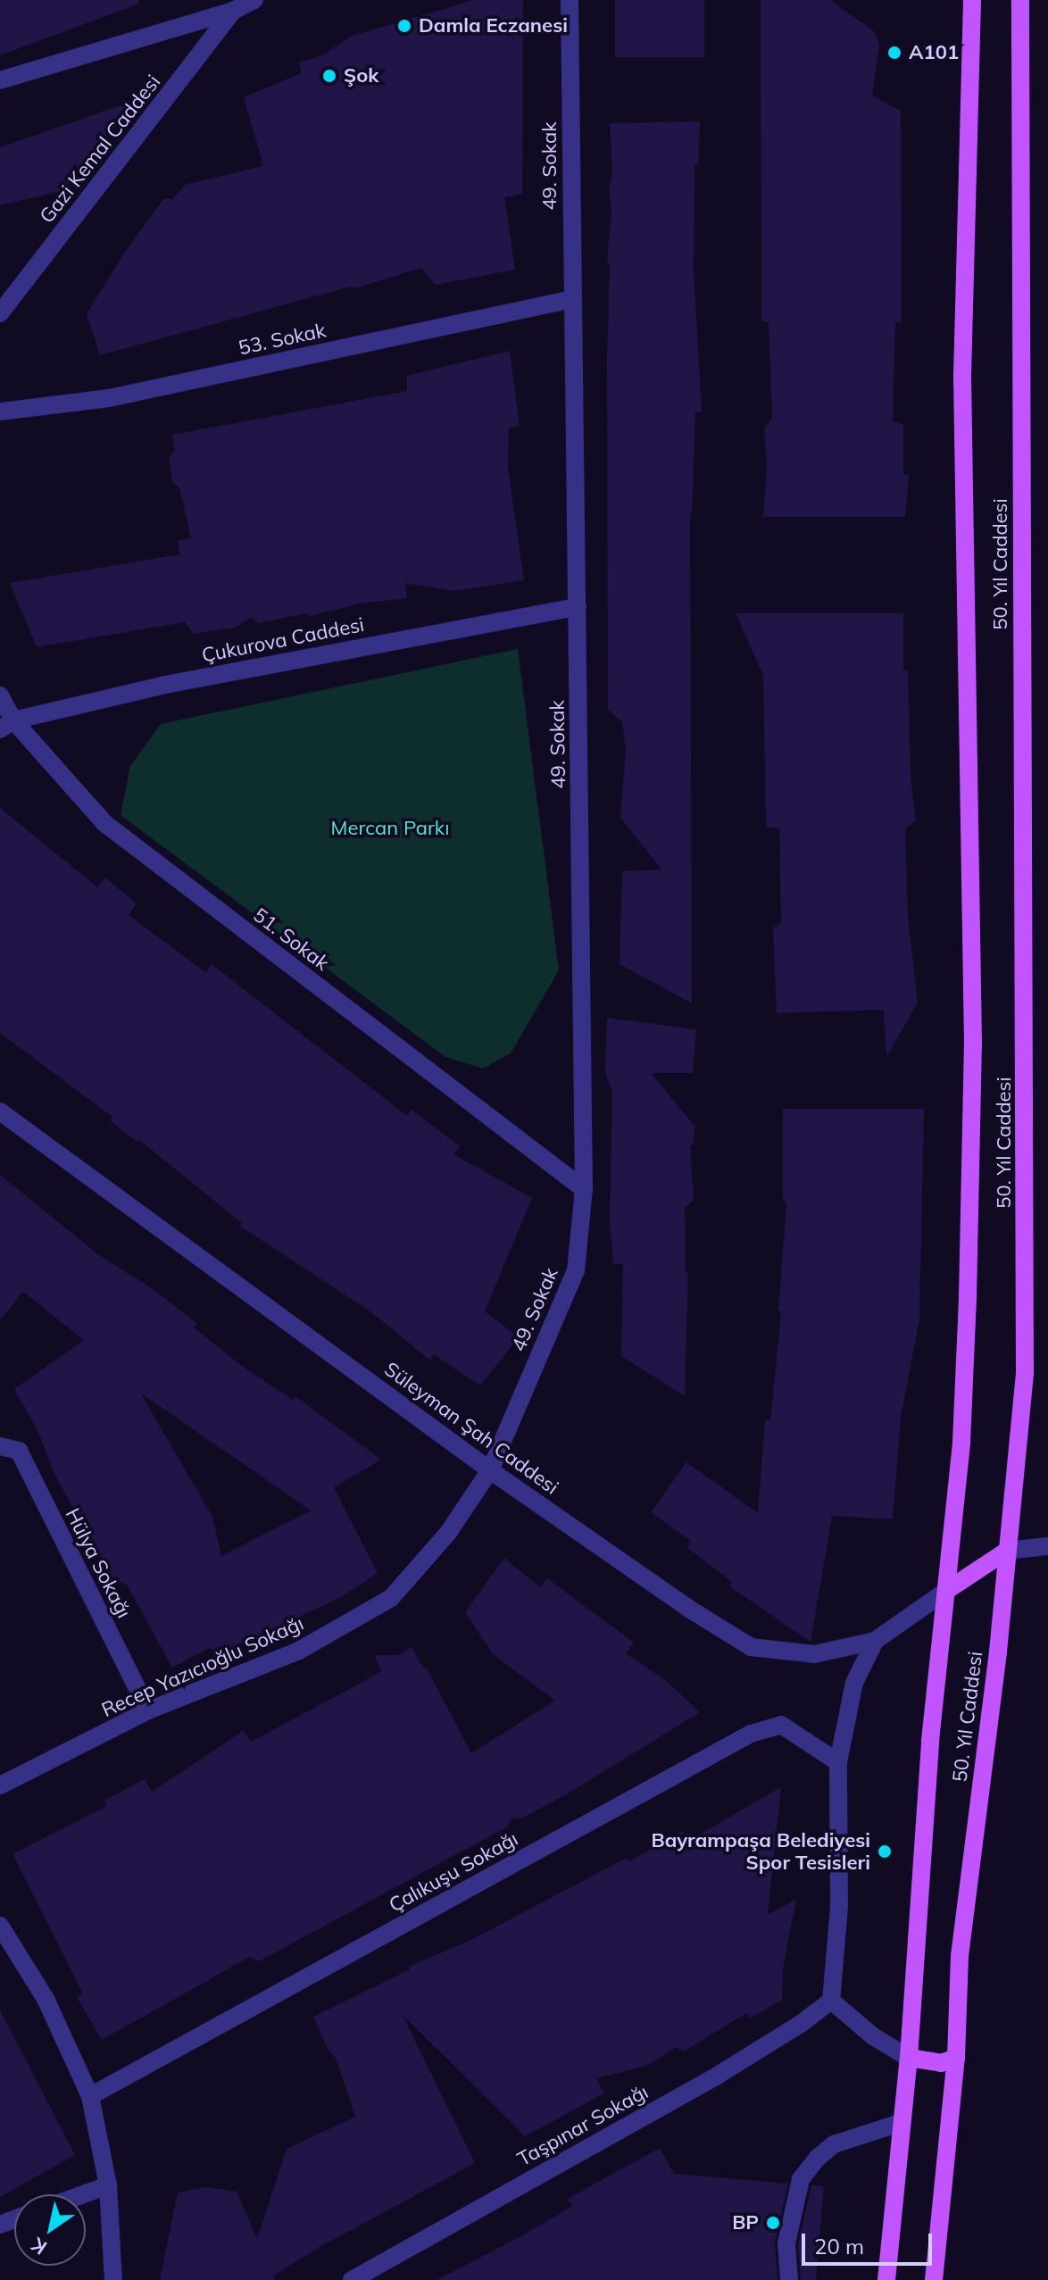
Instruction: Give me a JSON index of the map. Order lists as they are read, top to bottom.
{
  "streets": {
    "main road": ["50. Yıl Caddesi"],
    "street": [
      "Gazi Kemal Caddesi",
      "49. Sokak",
      "53. Sokak",
      "Çukurova Caddesi",
      "51. Sokak",
      "Süleyman Şah Caddesi",
      "Hülya Sokağı",
      "Recep Yazıcıoğlu Sokağı",
      "Çalıkuşu Sokağı",
      "Taşpınar Sokağı"
    ]
  },
  "crossings": [
    ["49. Sokak", "53. Sokak"],
    ["49. Sokak", "Çukurova Caddesi"],
    ["49. Sokak", "51. Sokak"],
    ["49. Sokak", "Süleyman Şah Caddesi"],
    ["49. Sokak", "Recep Yazıcıoğlu Sokağı"],
    ["50. Yıl Caddesi", "Süleyman Şah Caddesi"],
    ["Çukurova Caddesi", "51. Sokak"],
    ["Süleyman Şah Caddesi", "Recep Yazıcıoğlu Sokağı"],
    ["Hülya Sokağı", "Recep Yazıcıoğlu Sokağı"]
  ],
  "parks": ["Mercan Parkı"],
  "places": [
    "Damla Eczanesi",
    "A101",
    "Şok",
    "Bayrampaşa Belediyesi Spor Tesisleri",
    "BP"
  ],
  "scale_bar": "20 m",
  "north": "bottom left"
}
